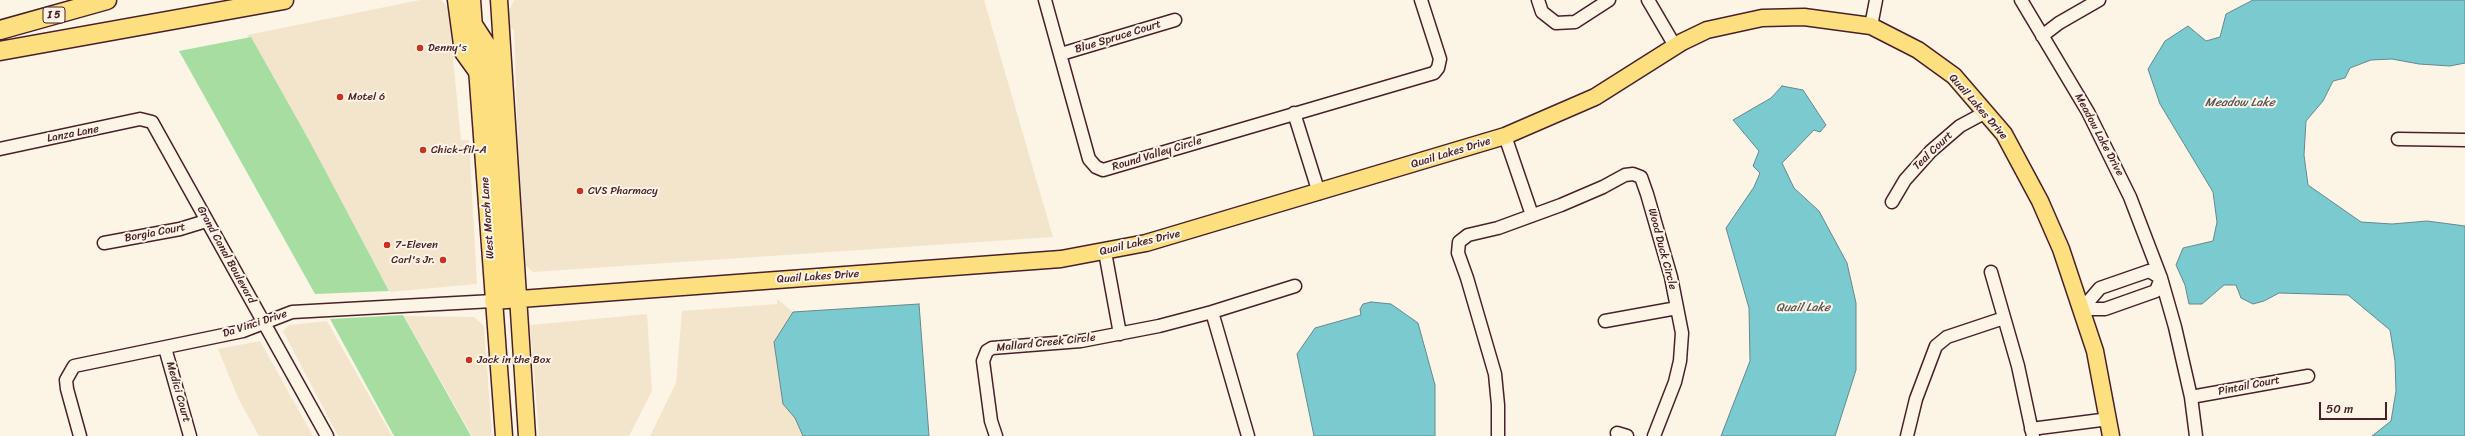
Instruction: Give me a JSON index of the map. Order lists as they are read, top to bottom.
{
  "streets": {
    "highway": ["I 5"],
    "main road": ["Quail Lakes Drive", "West March Lane", "Da Vinci Drive"],
    "street": [
      "Blue Spruce Court",
      "Lanza Lane",
      "Meadow Lake Drive",
      "Teal Court",
      "Round Valley Circle",
      "Borgia Court",
      "Wood Duck Circle",
      "Grand Canal Boulevard",
      "Mallard Creek Circle",
      "Pintail Court",
      "Medici Court"
    ]
  },
  "crossings": [
    ["Blue Spruce Court", "Round Valley Circle"],
    ["Quail Lakes Drive", "Teal Court"],
    ["Quail Lakes Drive", "Da Vinci Drive"],
    ["Lanza Lane", "Grand Canal Boulevard"],
    ["Meadow Lake Drive", "Pintail Court"],
    ["West March Lane", "Da Vinci Drive"],
    ["Borgia Court", "Grand Canal Boulevard"],
    ["Grand Canal Boulevard", "Da Vinci Drive"],
    ["Da Vinci Drive", "Medici Court"]
  ],
  "water": ["Meadow Lake", "Quail Lake"],
  "places": [
    "Denny's",
    "Motel 6",
    "Chick-fil-A",
    "CVS Pharmacy",
    "7-Eleven",
    "Carl's Jr.",
    "Jack in the Box"
  ],
  "scale_bar": "50 m"
}
